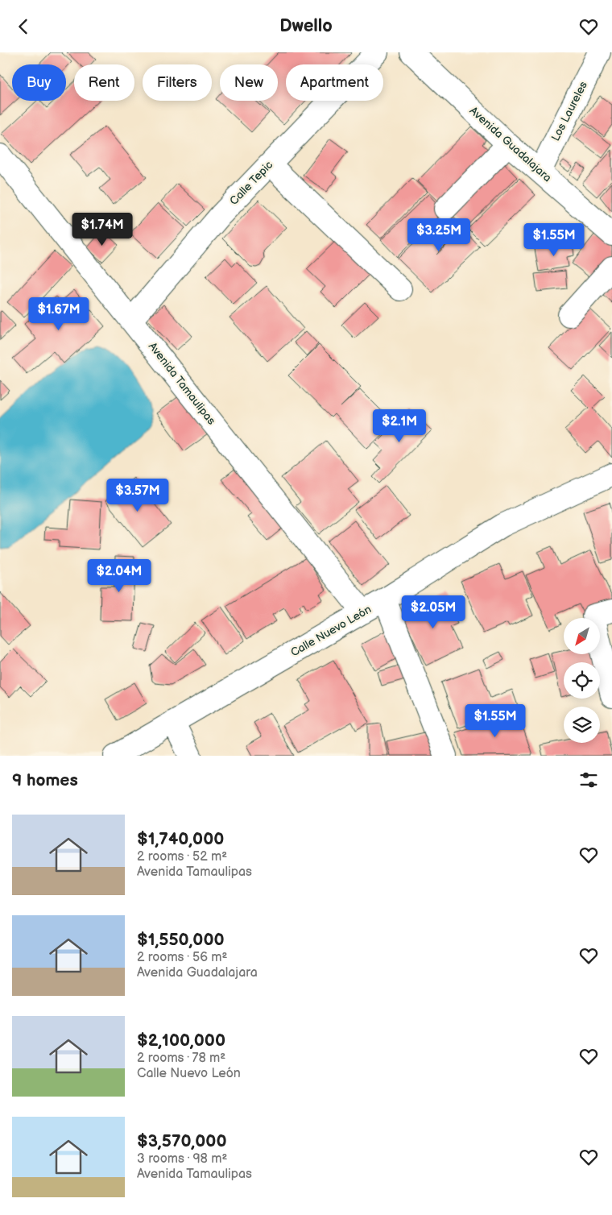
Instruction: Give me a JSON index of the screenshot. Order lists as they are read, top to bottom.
{
  "streets": {
    "street": [
      "Los Laureles",
      "Avenida Guadalajara",
      "Calle Tepic",
      "Avenida Tamaulipas",
      "Calle Nuevo León"
    ]
  },
  "crossings": [
    ["Los Laureles", "Avenida Guadalajara"],
    ["Calle Tepic", "Avenida Tamaulipas"],
    ["Avenida Tamaulipas", "Calle Nuevo León"]
  ],
  "north": "bottom left",
  "page": {
    "header": "Dwello",
    "chip": [
      "Buy",
      "Rent",
      "Filters",
      "New",
      "Apartment"
    ],
    "price": [
      "$1.74M",
      "$3.25M",
      "$1.55M",
      "$1.67M",
      "$2.1M",
      "$3.57M",
      "$2.04M",
      "$2.05M",
      "$1.55M"
    ],
    "heading": "9 homes",
    "list": [
      {
        "name": "$1,740,000",
        "note": "2 rooms · 52 m² · Avenida Tamaulipas"
      },
      {
        "name": "$1,550,000",
        "note": "2 rooms · 56 m² · Avenida Guadalajara"
      },
      {
        "name": "$2,100,000",
        "note": "2 rooms · 78 m² · Calle Nuevo León"
      },
      {
        "name": "$3,570,000",
        "note": "3 rooms · 98 m² · Avenida Tamaulipas"
      }
    ]
  }
}
